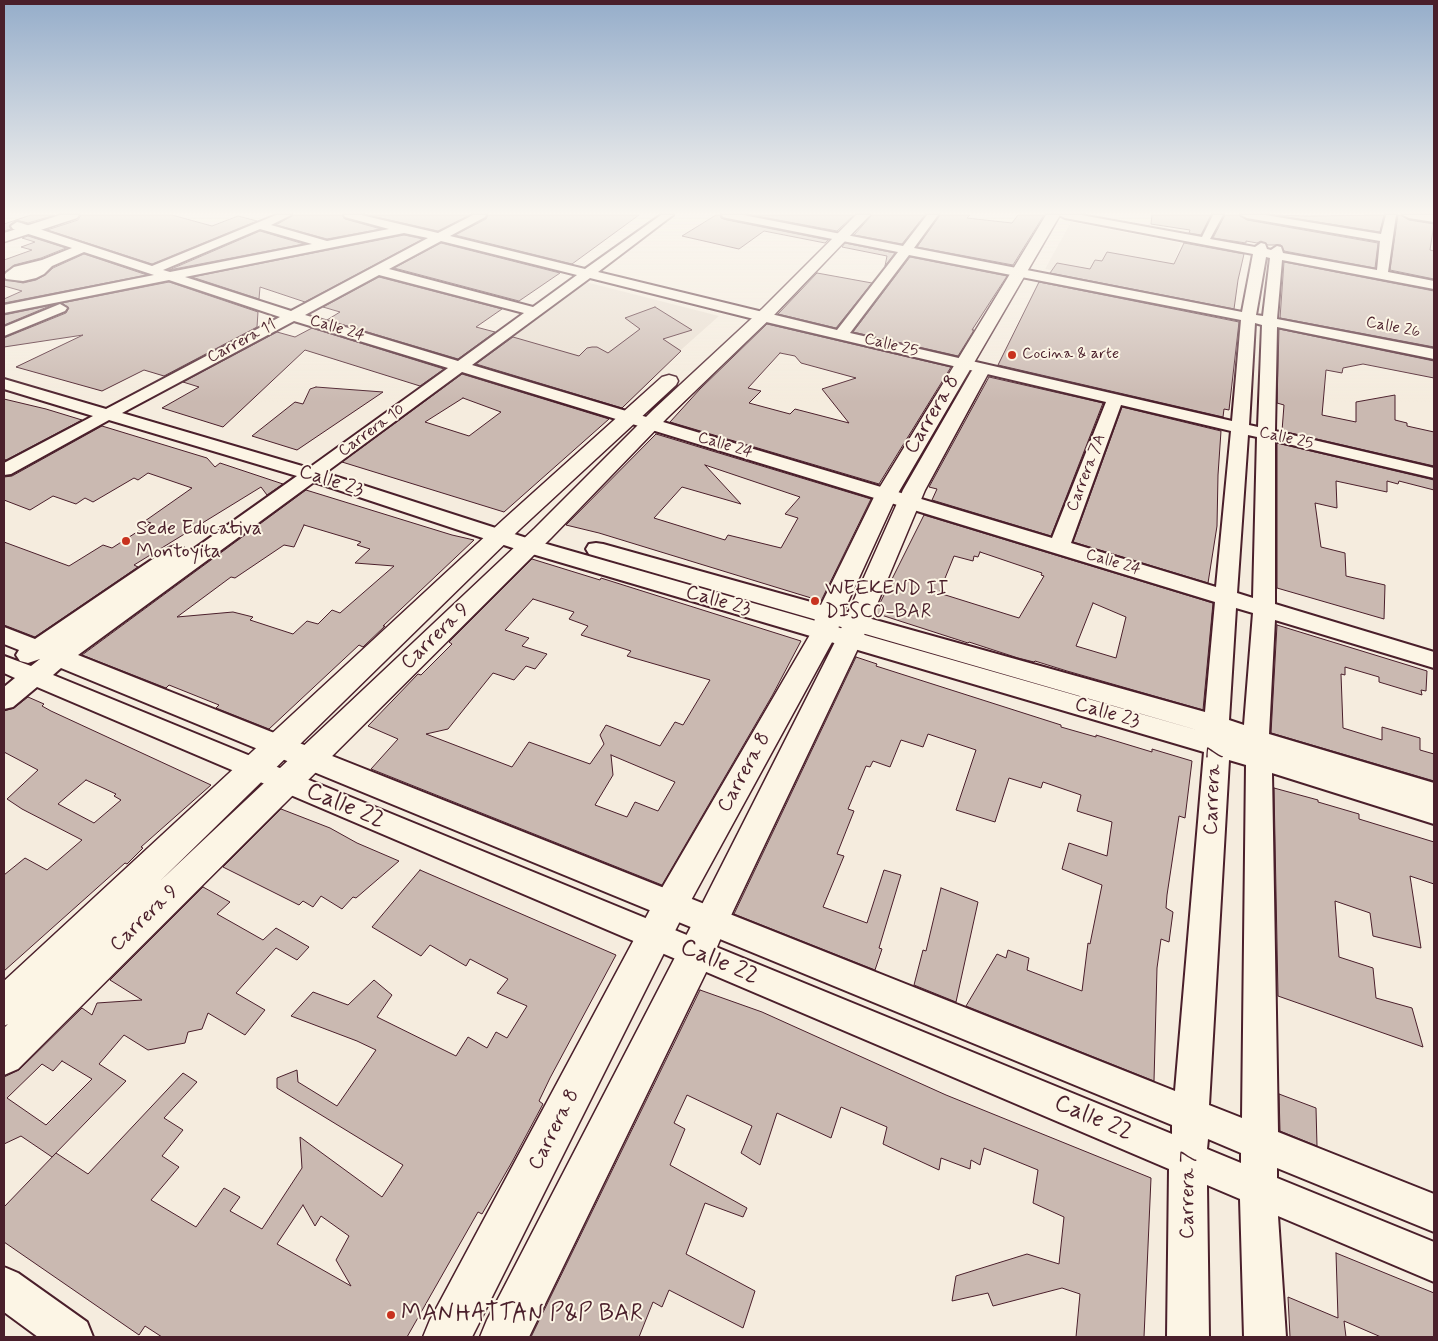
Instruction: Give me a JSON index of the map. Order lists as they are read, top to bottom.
{
  "streets": {
    "street": [
      "Calle 26",
      "Calle 24",
      "Carrera 11",
      "Calle 25",
      "Carrera 8",
      "Carrera 10",
      "Carrera 7A",
      "Calle 23",
      "Carrera 9",
      "Carrera 7",
      "Calle 22"
    ]
  },
  "crossings": [
    ["Calle 26", "Carrera 7"],
    ["Calle 24", "Carrera 11"],
    ["Calle 24", "Carrera 8"],
    ["Calle 24", "Carrera 10"],
    ["Calle 24", "Carrera 7A"],
    ["Calle 24", "Carrera 9"],
    ["Calle 24", "Carrera 7"],
    ["Carrera 11", "Calle 23"],
    ["Calle 25", "Carrera 8"],
    ["Calle 25", "Carrera 7A"],
    ["Calle 25", "Carrera 9"],
    ["Calle 25", "Carrera 7"],
    ["Carrera 8", "Calle 23"],
    ["Carrera 8", "Calle 22"],
    ["Carrera 10", "Calle 23"],
    ["Carrera 10", "Calle 22"],
    ["Calle 23", "Carrera 9"],
    ["Calle 23", "Carrera 7"],
    ["Carrera 9", "Calle 22"],
    ["Carrera 7", "Calle 22"]
  ],
  "places": [
    "Cocina & arte",
    "Sede Educativa Montoyita",
    "WEEKEND II DISCO-BAR",
    "MANHATTAN P&P BAR"
  ]
}
